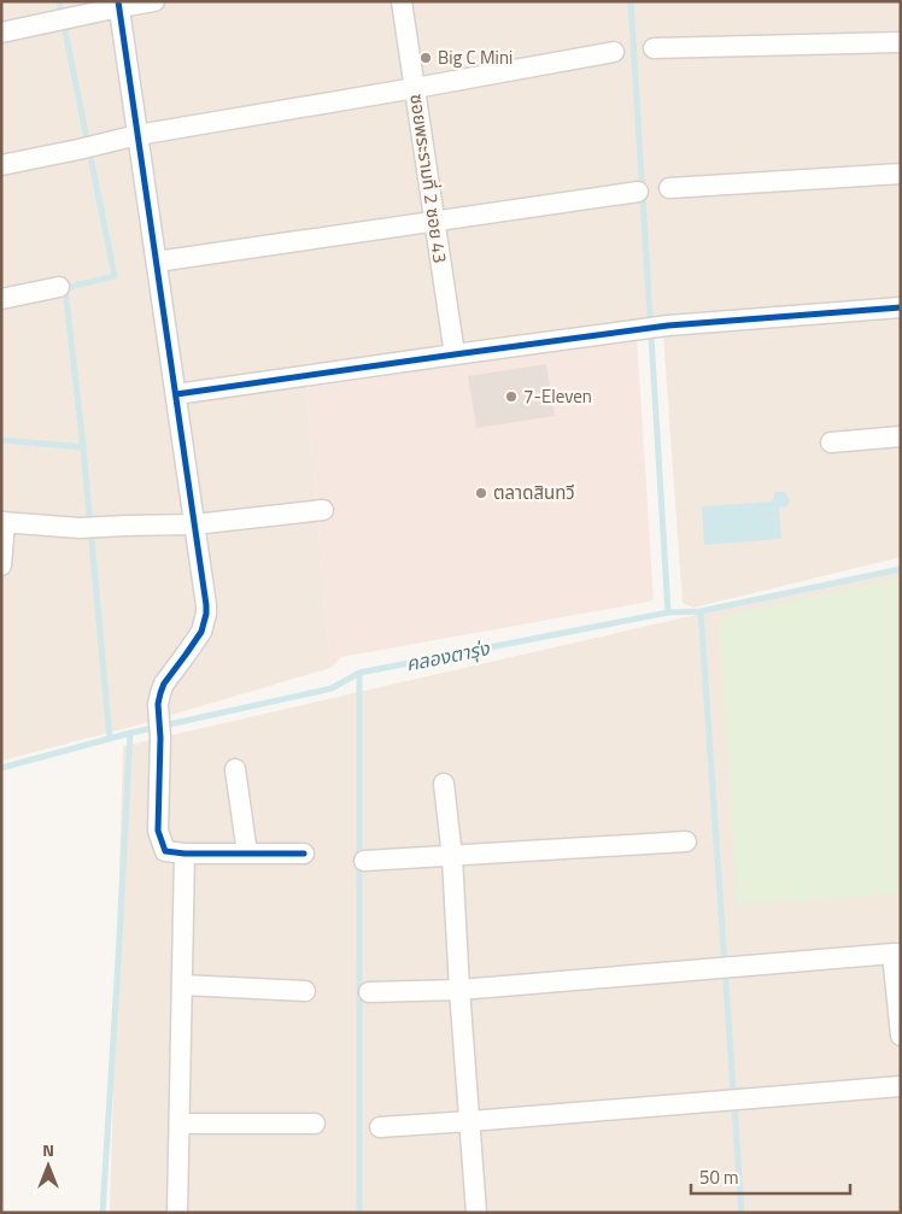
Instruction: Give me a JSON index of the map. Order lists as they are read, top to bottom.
{
  "streets": {
    "street": ["ซอยพระรามที่ 2 ซอย 43"]
  },
  "water": ["คลองตารุ่ง"],
  "places": ["Big C Mini", "7-Eleven", "ตลาดสินทวี"],
  "scale_bar": "50 m",
  "north": "top"
}
